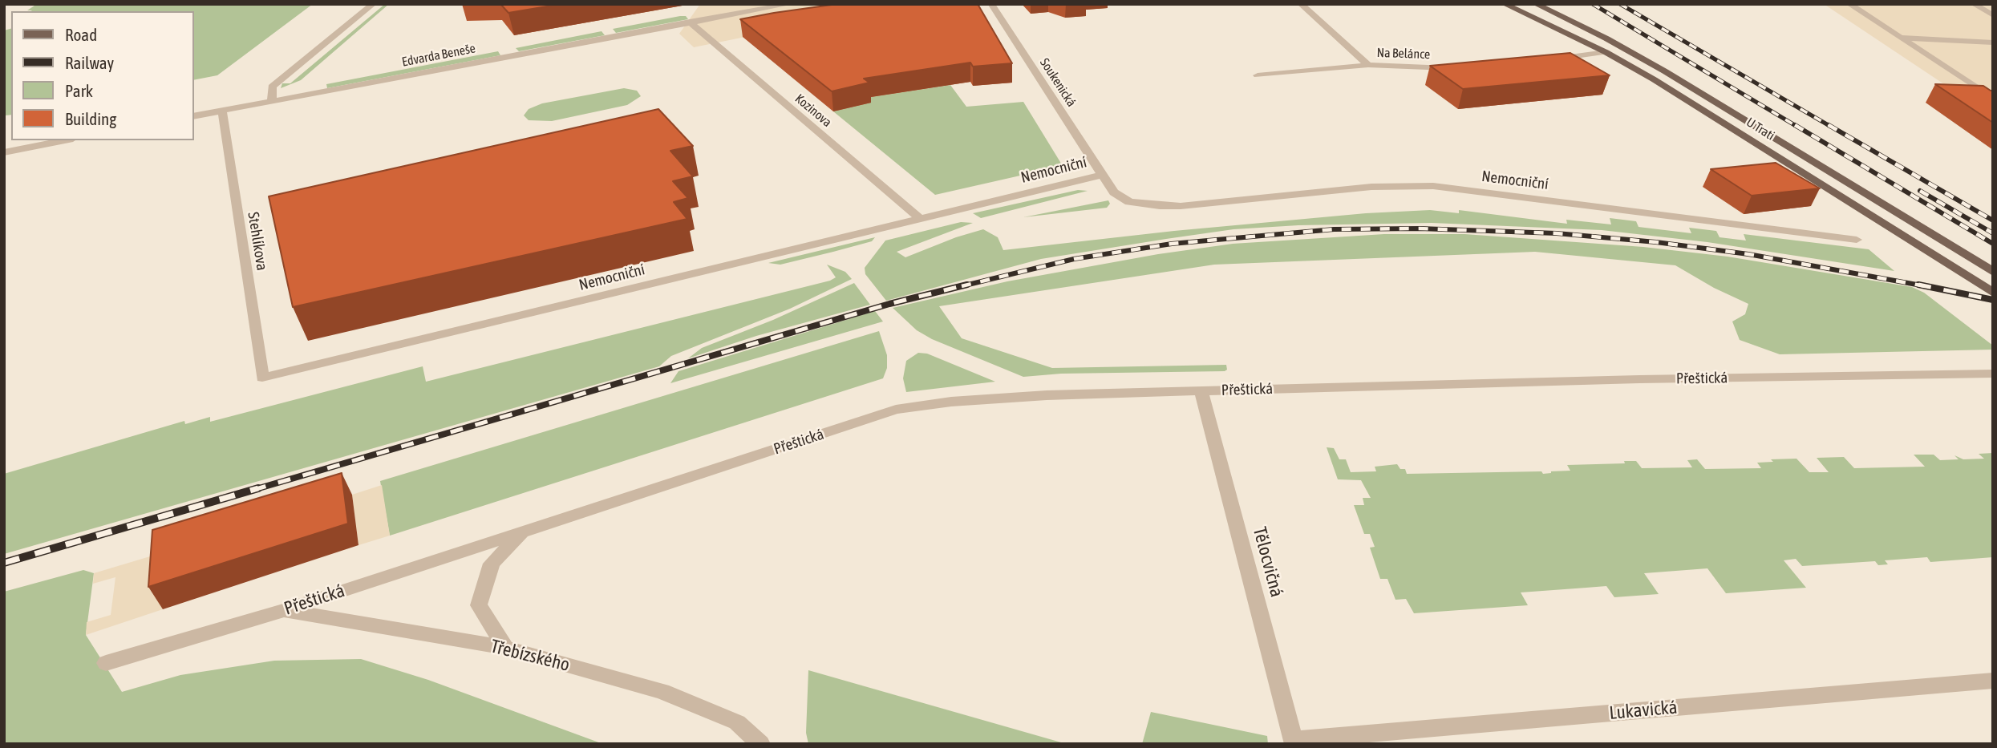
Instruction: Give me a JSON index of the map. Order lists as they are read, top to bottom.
{
  "streets": {
    "main road": ["U Trati"],
    "street": [
      "Na Belánce",
      "Edvarda Beneše",
      "Soukenická",
      "Kozinova",
      "Nemocniční",
      "Stehlíkova",
      "Přeštická",
      "Tělocvičná",
      "Třebízského",
      "Lukavická"
    ]
  },
  "crossings": [
    ["Edvarda Beneše", "Kozinova"],
    ["Edvarda Beneše", "Stehlíkova"],
    ["Soukenická", "Nemocniční"],
    ["Kozinova", "Nemocniční"],
    ["Nemocniční", "Stehlíkova"],
    ["Přeštická", "Tělocvičná"],
    ["Přeštická", "Třebízského"],
    ["Tělocvičná", "Lukavická"]
  ],
  "legend": [
    "Road",
    "Railway",
    "Park",
    "Building"
  ]
}
